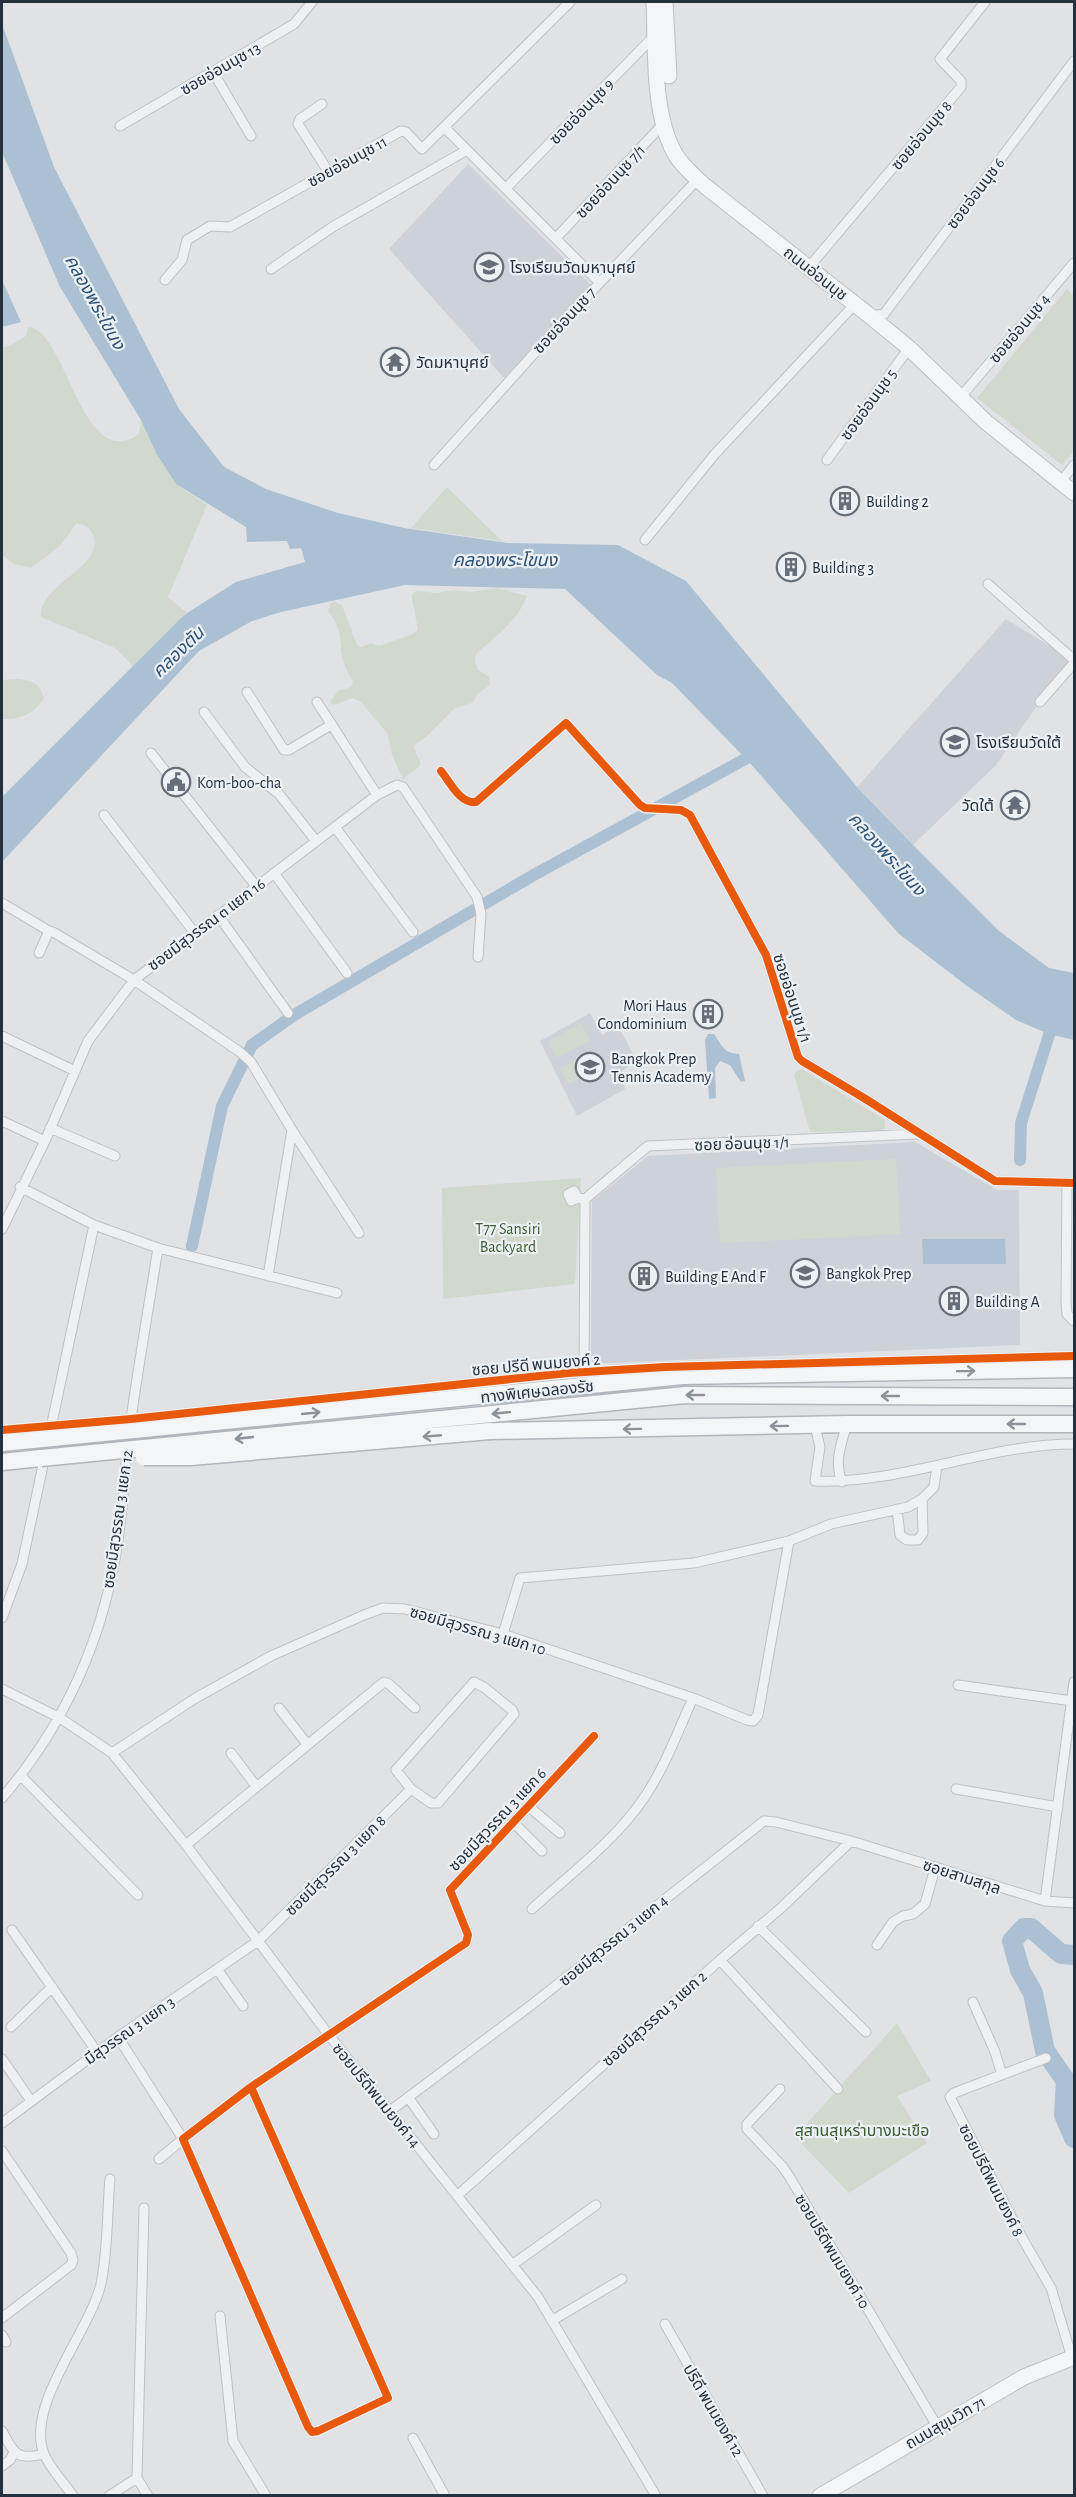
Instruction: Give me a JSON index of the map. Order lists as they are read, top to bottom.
{
  "streets": {
    "highway": ["ทางพิเศษฉลองรัช"],
    "main road": ["ถนนอ่อนนุช", "ถนนสุขุมวิท 71"],
    "street": [
      "ซอยอ่อนนุช 13",
      "ซอยอ่อนนุช 9",
      "ซอยอ่อนนุช 8",
      "ซอยอ่อนนุช 11",
      "ซอยอ่อนนุช 7/1",
      "ซอยอ่อนนุช 6",
      "ซอยอ่อนนุช 7",
      "ซอยอ่อนนุช 4",
      "ซอยอ่อนนุช 5",
      "ซอยมีสุวรรณ ๓ แยก 16",
      "ซอยอ่อนนุช 1/1",
      "ซอย อ่อนนุช 1/1",
      "ซอย ปรีดี พนมยงค์ 2",
      "ซอยมีสุวรรณ 3 แยก 12",
      "ซอยมีสุวรรณ 3 แยก 10",
      "ซอยมีสุวรรณ 3 แยก 6",
      "ซอยมีสุวรรณ 3 แยก 8",
      "ซอยสามสกุล",
      "ซอยมีสุวรรณ 3 แยก 4",
      "ซอยมีสุวรรณ 3 แยก 2",
      "มีสุวรรณ 3 แยก 3",
      "ซอยปรีดีพนมยงค์ 14",
      "ซอยปรีดีพนมยงค์ 8",
      "ซอยปรีดีพนมยงค์ 10",
      "ปรีดี พนมยงค์ 12"
    ]
  },
  "crossings": [
    ["ซอยอ่อนนุช 9", "ถนนอ่อนนุช"],
    ["ซอยอ่อนนุช 8", "ถนนอ่อนนุช"],
    ["ซอยอ่อนนุช 7/1", "ถนนอ่อนนุช"],
    ["ซอยอ่อนนุช 6", "ถนนอ่อนนุช"],
    ["ถนนอ่อนนุช", "ซอยอ่อนนุช 7"],
    ["ถนนอ่อนนุช", "ซอยอ่อนนุช 4"],
    ["ถนนอ่อนนุช", "ซอยอ่อนนุช 5"],
    ["ซอยอ่อนนุช 1/1", "ซอย อ่อนนุช 1/1"],
    ["ซอย อ่อนนุช 1/1", "ซอย ปรีดี พนมยงค์ 2"],
    ["ซอย ปรีดี พนมยงค์ 2", "ซอยมีสุวรรณ 3 แยก 12"],
    ["ซอยมีสุวรรณ 3 แยก 12", "ซอยปรีดีพนมยงค์ 14"],
    ["ซอยมีสุวรรณ 3 แยก 10", "ซอยปรีดีพนมยงค์ 14"],
    ["ซอยมีสุวรรณ 3 แยก 6", "ซอยปรีดีพนมยงค์ 14"],
    ["ซอยมีสุวรรณ 3 แยก 8", "มีสุวรรณ 3 แยก 3"],
    ["ซอยมีสุวรรณ 3 แยก 8", "ซอยปรีดีพนมยงค์ 14"],
    ["ซอยสามสกุล", "ซอยมีสุวรรณ 3 แยก 4"],
    ["ซอยสามสกุล", "ซอยมีสุวรรณ 3 แยก 2"],
    ["ซอยมีสุวรรณ 3 แยก 4", "ซอยมีสุวรรณ 3 แยก 2"],
    ["ซอยมีสุวรรณ 3 แยก 4", "ซอยปรีดีพนมยงค์ 14"],
    ["ซอยมีสุวรรณ 3 แยก 2", "ซอยปรีดีพนมยงค์ 14"],
    ["มีสุวรรณ 3 แยก 3", "ซอยปรีดีพนมยงค์ 14"],
    ["ซอยปรีดีพนมยงค์ 8", "ถนนสุขุมวิท 71"],
    ["ซอยปรีดีพนมยงค์ 10", "ถนนสุขุมวิท 71"]
  ],
  "water": ["คลองพระโขนง", "คลองตัน"],
  "parks": ["T77 Sansiri Backyard", "สุสานสุเหร่าบางมะเขือ"],
  "places": {
    "school or university": [
      "โรงเรียนวัดมหาบุศย์",
      "โรงเรียนวัดใต้",
      "Bangkok Prep Tennis Academy",
      "Bangkok Prep"
    ],
    "temple": ["วัดมหาบุศย์", "วัดใต้"],
    "building": [
      "Building 2",
      "Building 3",
      "Mori Haus Condominium",
      "Building E And F",
      "Building A"
    ],
    "public building": ["Kom-boo-cha"]
  }
}
